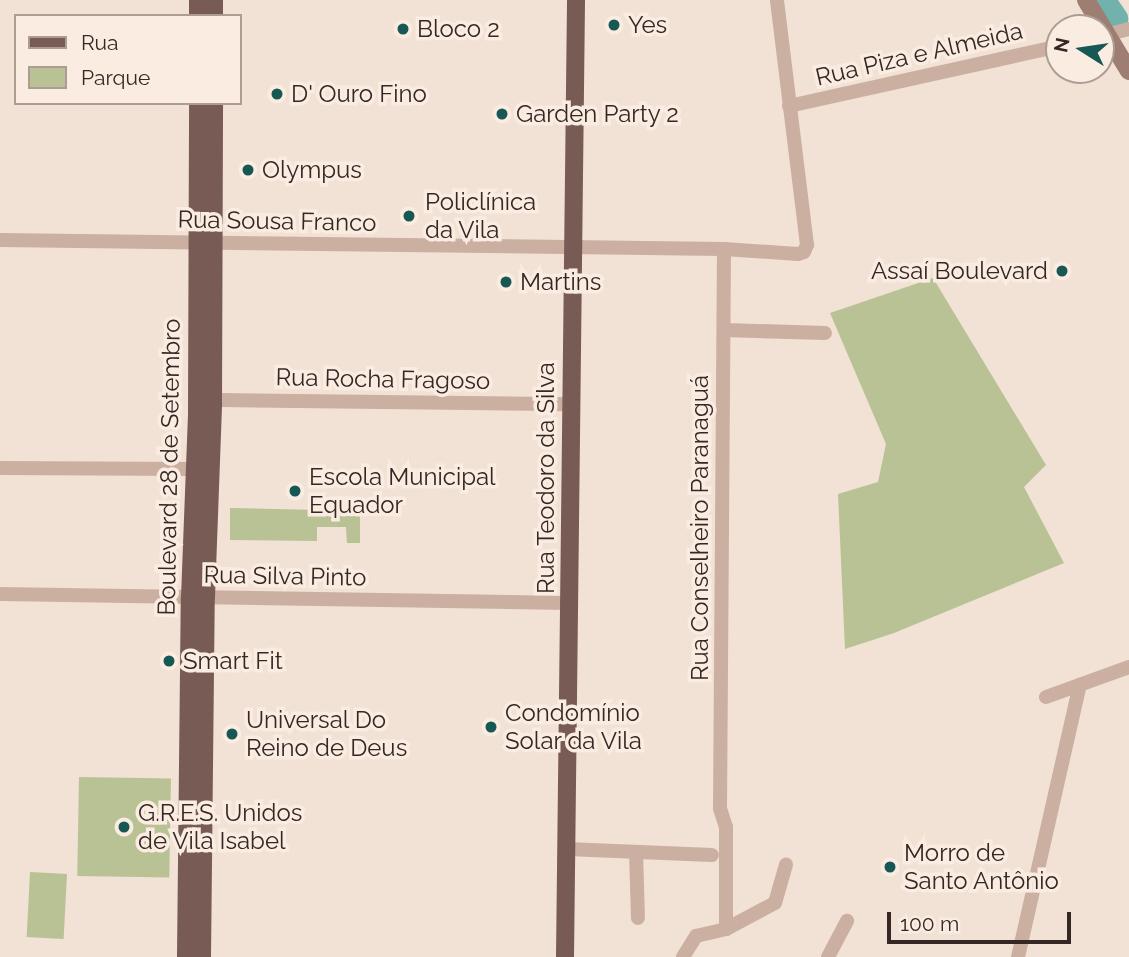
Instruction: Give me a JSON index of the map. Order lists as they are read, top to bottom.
{
  "streets": {
    "main road": ["Boulevard 28 de Setembro", "Rua Teodoro da Silva"],
    "street": [
      "Rua Piza e Almeida",
      "Rua Sousa Franco",
      "Rua Rocha Fragoso",
      "Rua Conselheiro Paranaguá",
      "Rua Silva Pinto"
    ]
  },
  "crossings": [
    ["Rua Piza e Almeida", "Rua Sousa Franco"],
    ["Rua Sousa Franco", "Boulevard 28 de Setembro"],
    ["Rua Sousa Franco", "Rua Teodoro da Silva"],
    ["Rua Sousa Franco", "Rua Conselheiro Paranaguá"],
    ["Rua Rocha Fragoso", "Boulevard 28 de Setembro"],
    ["Rua Rocha Fragoso", "Rua Teodoro da Silva"],
    ["Boulevard 28 de Setembro", "Rua Silva Pinto"],
    ["Rua Teodoro da Silva", "Rua Silva Pinto"]
  ],
  "places": [
    "Yes",
    "Bloco 2",
    "D' Ouro Fino",
    "Garden Party 2",
    "Olympus",
    "Policlínica da Vila",
    "Assaí Boulevard",
    "Martins",
    "Escola Municipal Equador",
    "Smart Fit",
    "Condomínio Solar da Vila",
    "Universal Do Reino de Deus",
    "G.R.E.S. Unidos de Vila Isabel",
    "Morro de Santo Antônio"
  ],
  "legend": ["Rua", "Parque"],
  "scale_bar": "100 m",
  "north": "left"
}
